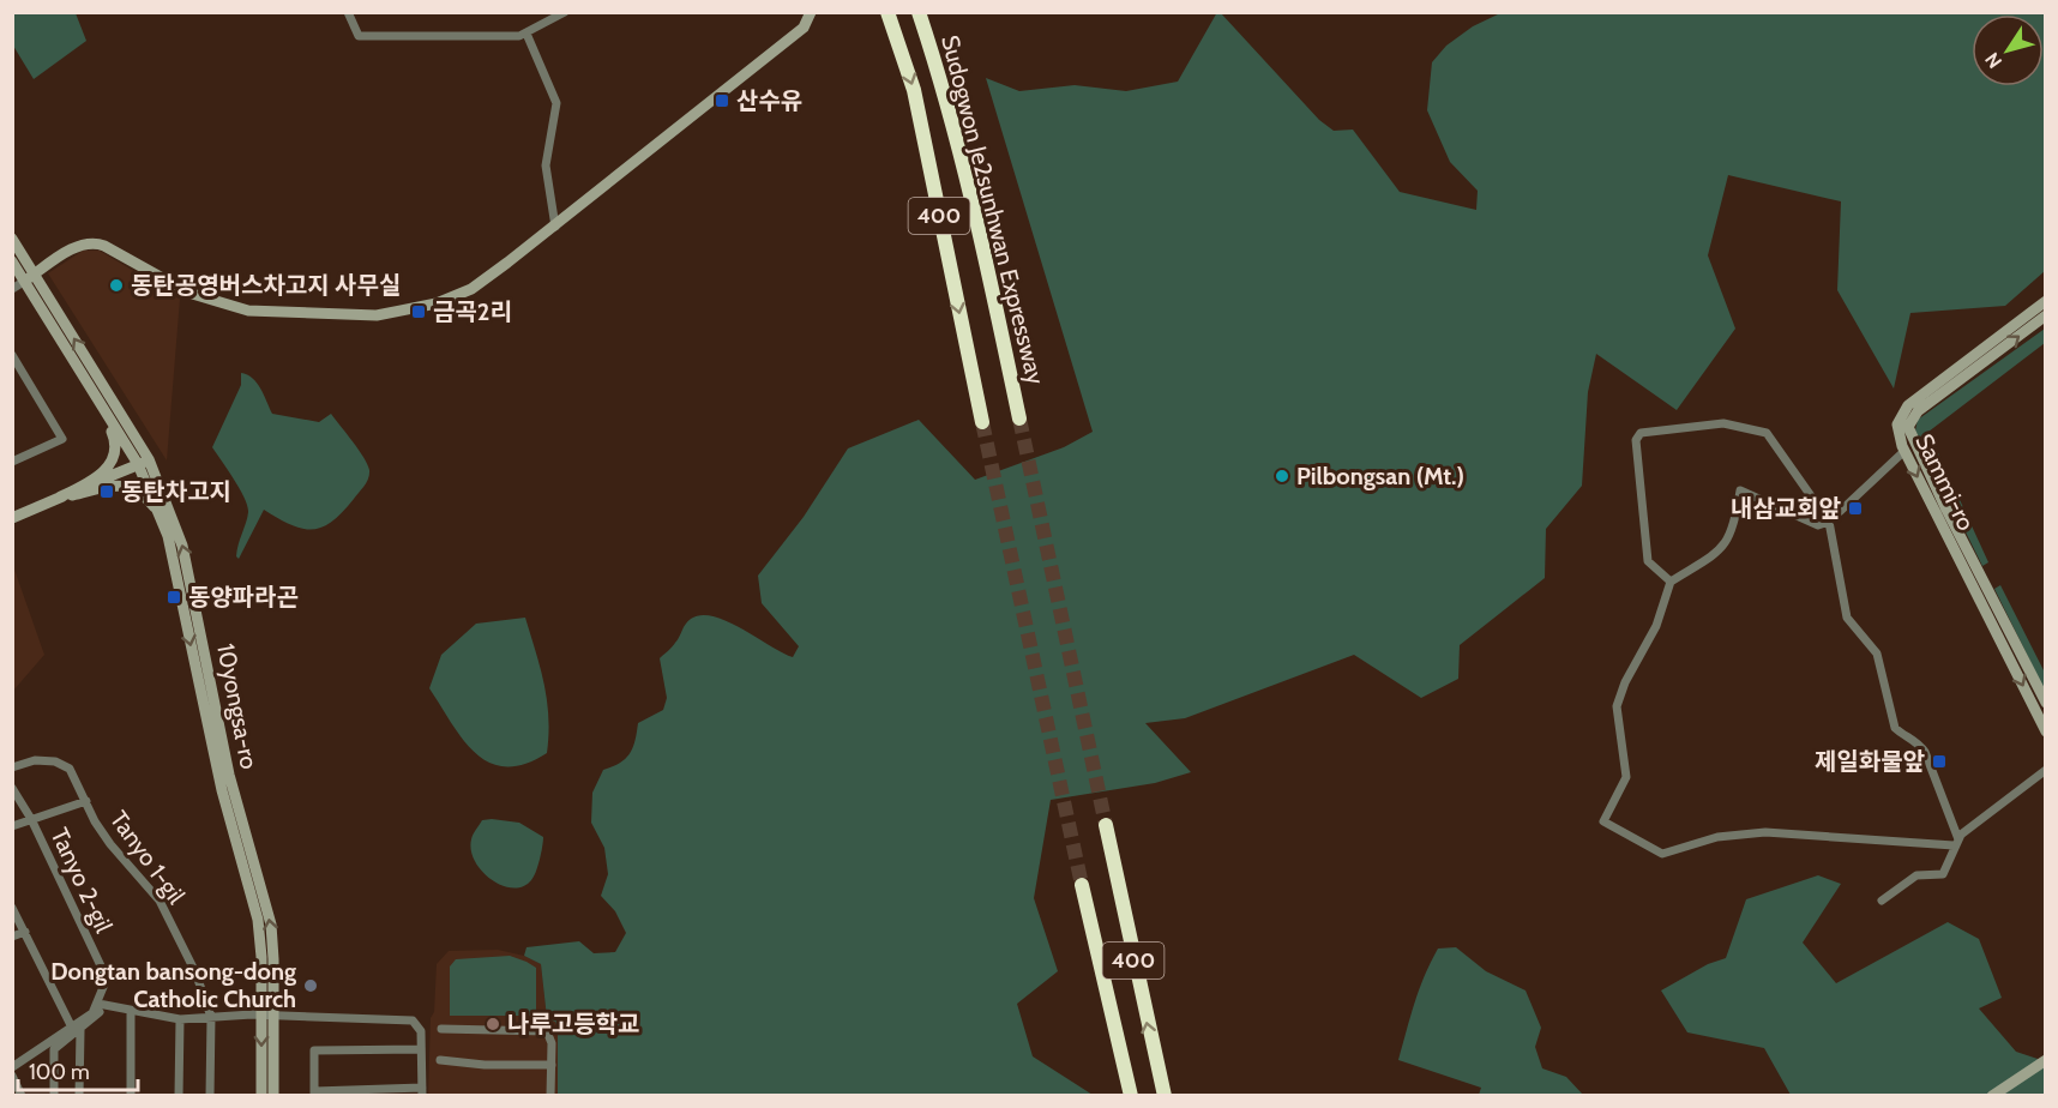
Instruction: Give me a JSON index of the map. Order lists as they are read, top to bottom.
{
  "streets": {
    "highway": ["Sudogwon Je2sunhwan Expressway", "400"],
    "street": [
      "Sammi-ro",
      "10yongsa-ro",
      "Tanyo 1-gil",
      "Tanyo 2-gil"
    ]
  },
  "crossings": [
    ["Tanyo 1-gil", "Tanyo 2-gil"]
  ],
  "places": {
    "transit": [
      "산수유",
      "금곡2리",
      "동탄차고지",
      "내삼교회앞",
      "동양파라곤",
      "제일화물앞"
    ],
    "other": [
      "동탄공영버스차고지 사무실",
      "Pilbongsan (Mt.)",
      "Dongtan bansong-dong Catholic Church",
      "나루고등학교"
    ]
  },
  "scale_bar": "100 m",
  "north": "bottom left"
}
